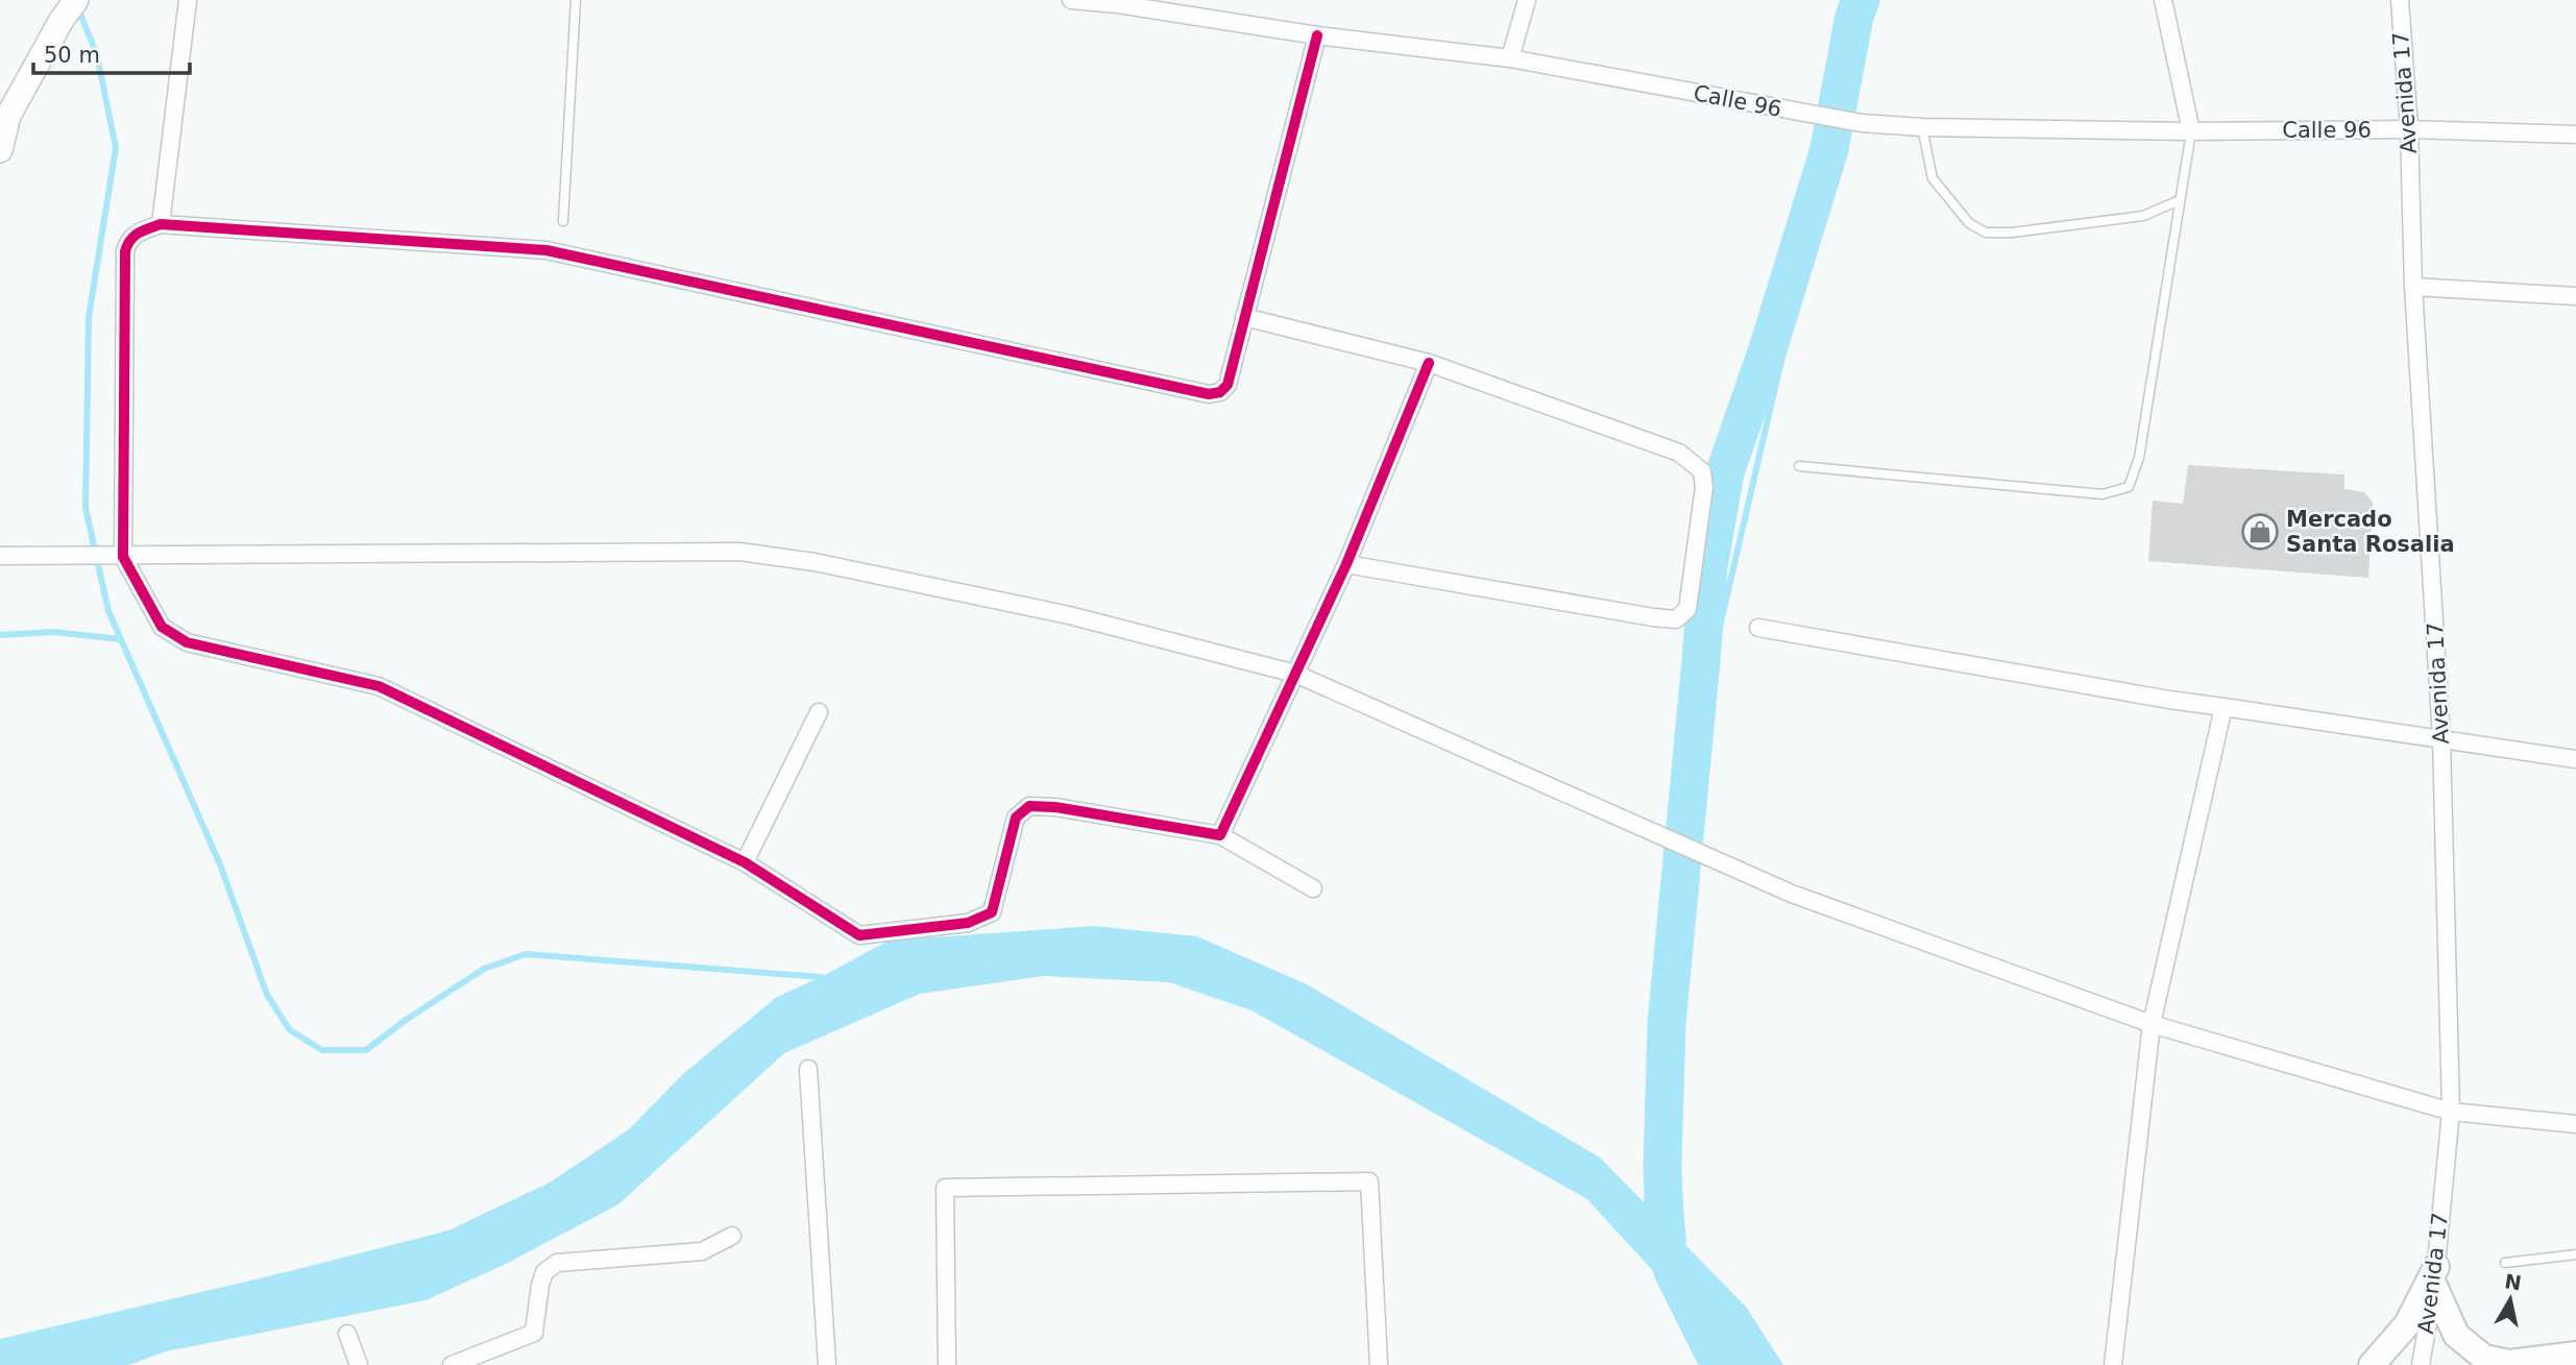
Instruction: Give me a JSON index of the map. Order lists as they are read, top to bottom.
{
  "streets": {
    "street": ["Avenida 17", "Calle 96"]
  },
  "crossings": [
    ["Avenida 17", "Calle 96"]
  ],
  "places": {
    "shop": ["Mercado Santa Rosalia"]
  },
  "scale_bar": "50 m",
  "north": "top"
}
